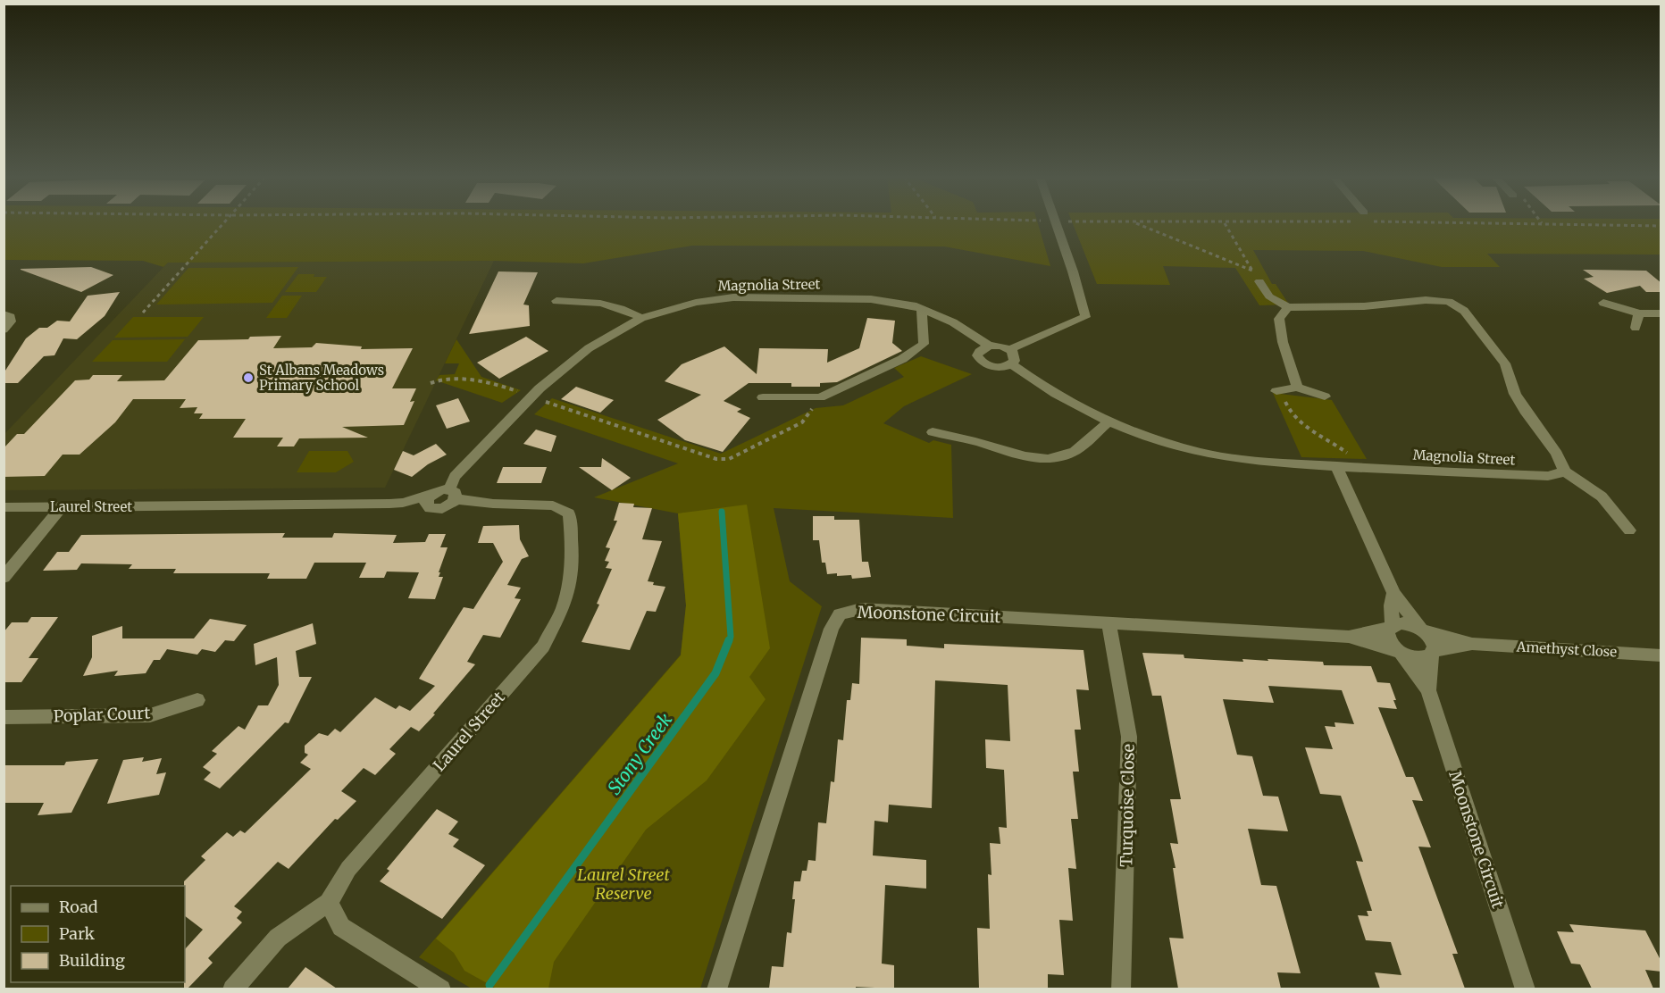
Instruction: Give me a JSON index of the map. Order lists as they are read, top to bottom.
{
  "streets": {
    "street": [
      "Magnolia Street",
      "Laurel Street",
      "Moonstone Circuit",
      "Amethyst Close",
      "Poplar Court",
      "Turquoise Close"
    ]
  },
  "crossings": [
    ["Magnolia Street", "Laurel Street"],
    ["Moonstone Circuit", "Amethyst Close"],
    ["Moonstone Circuit", "Turquoise Close"]
  ],
  "water": ["Stony Creek"],
  "parks": ["Laurel Street Reserve"],
  "places": ["St Albans Meadows Primary School"],
  "legend": ["Road", "Park", "Building"]
}
